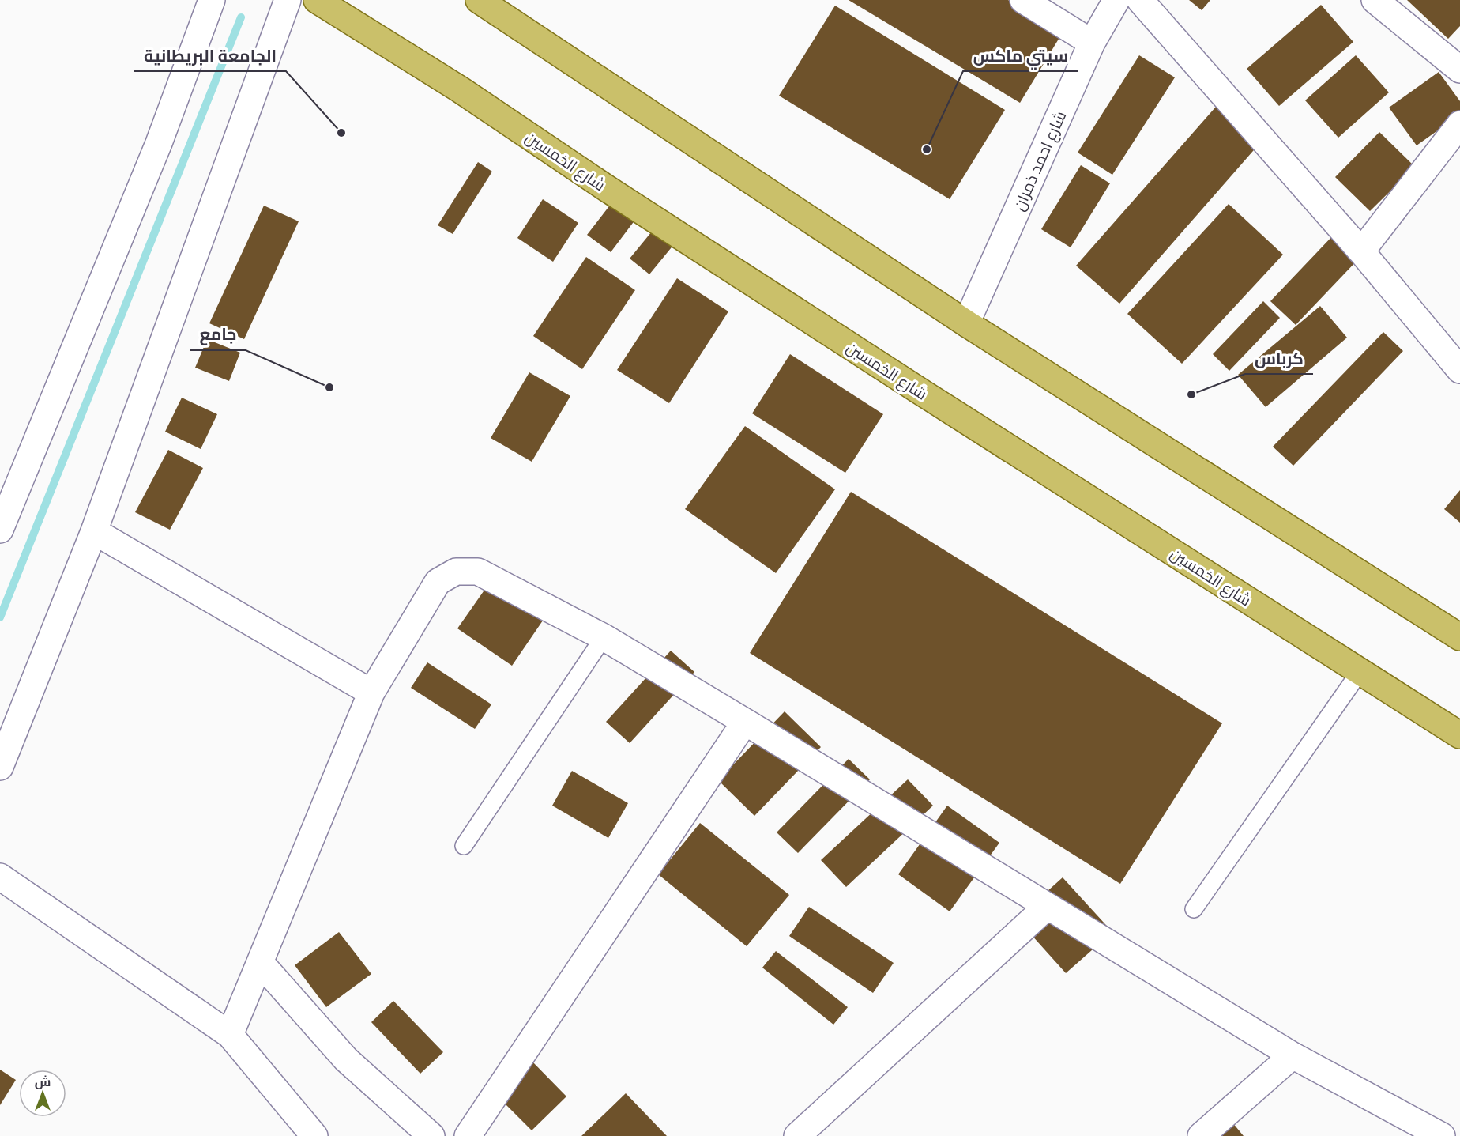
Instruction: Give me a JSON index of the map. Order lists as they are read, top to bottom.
{
  "streets": {
    "main road": ["شارع الخمسين"],
    "street": ["شارع احمد ذمران"]
  },
  "places": [
    "الجامعة البريطانية",
    "سيتي ماكس",
    "جامع",
    "كرباس"
  ],
  "north": "top"
}
